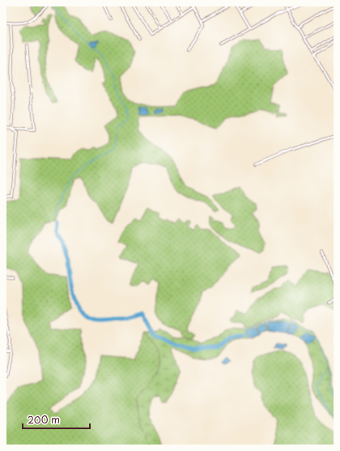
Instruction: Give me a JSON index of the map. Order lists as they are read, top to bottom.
{
  "scale_bar": "200 m"
}
